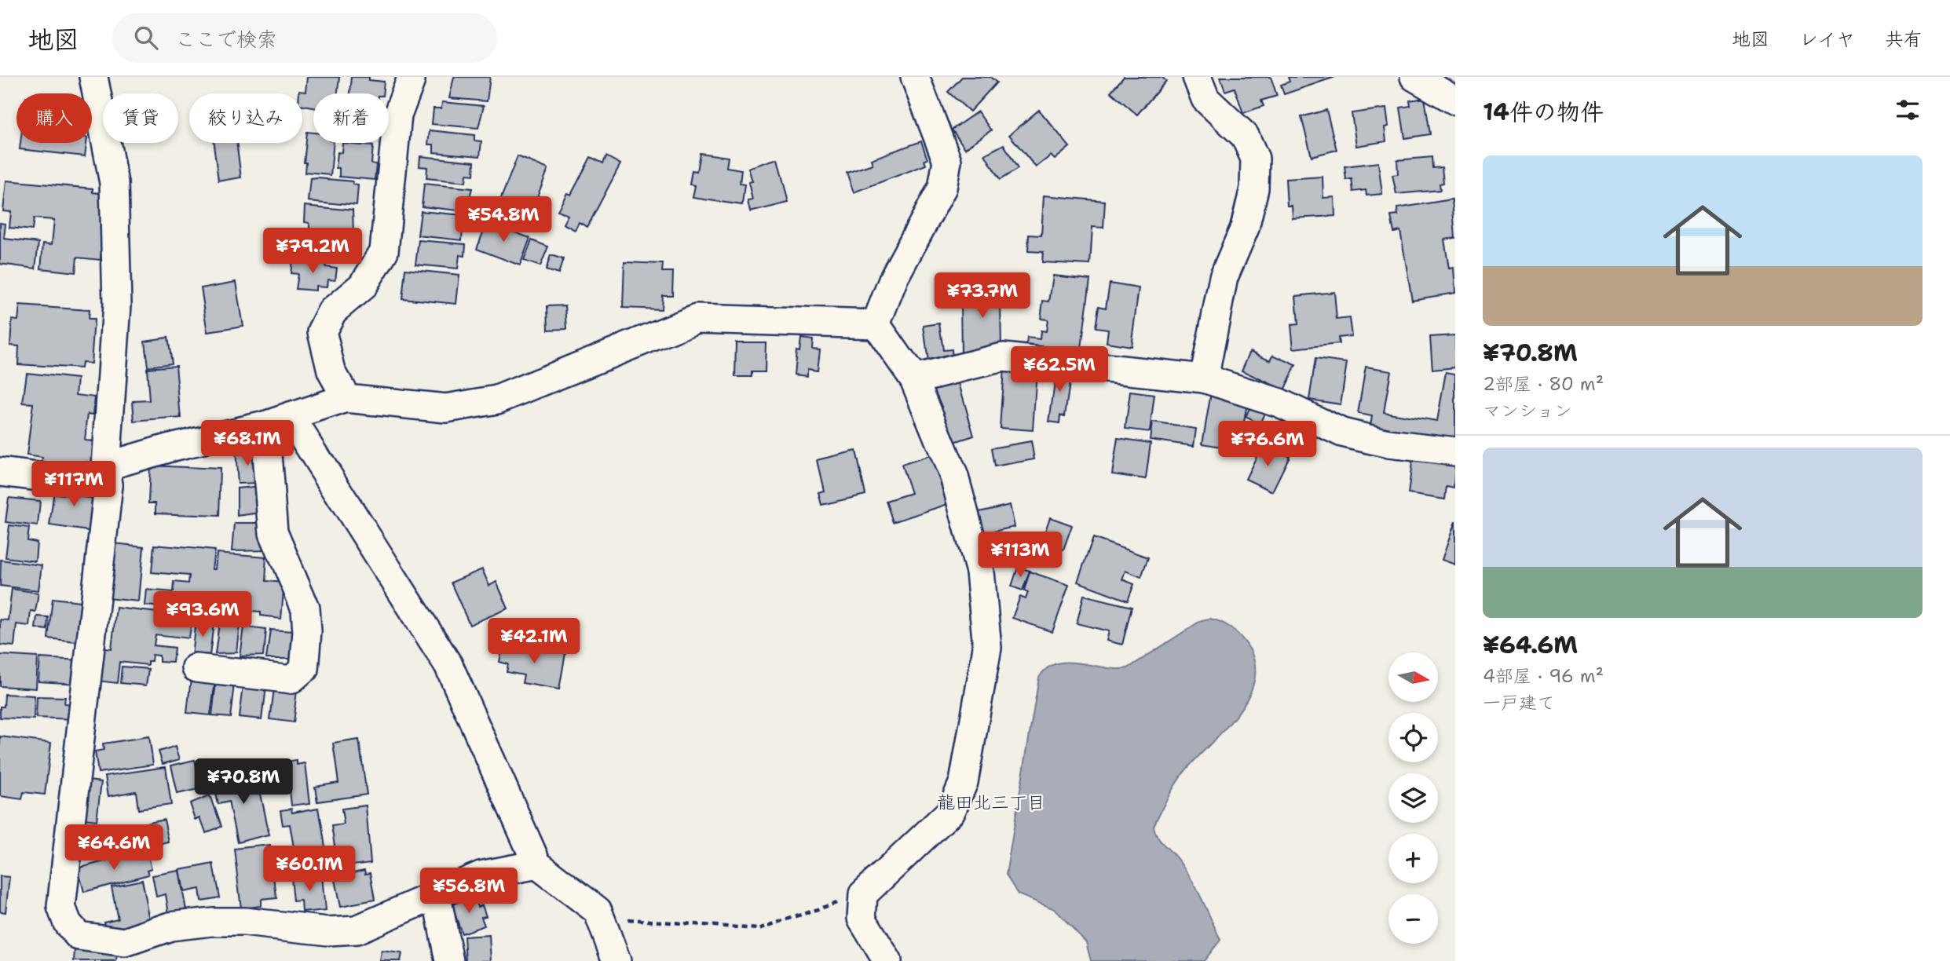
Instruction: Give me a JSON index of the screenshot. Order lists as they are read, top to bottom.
{
  "districts": ["龍田北三丁目"],
  "north": "right",
  "page": {
    "header": "地図",
    "search": "ここで検索",
    "nav": ["地図", "レイヤ", "共有"],
    "heading": "14件の物件",
    "chip": [
      "購入",
      "賃貸",
      "絞り込み",
      "新着"
    ],
    "list": [
      {
        "name": "¥70.8M",
        "note": "2部屋 · 80 m² · マンション"
      },
      {
        "name": "¥64.6M",
        "note": "4部屋 · 96 m² · 一戸建て"
      }
    ],
    "price": [
      "¥54.8M",
      "¥79.2M",
      "¥73.7M",
      "¥62.5M",
      "¥68.1M",
      "¥76.6M",
      "¥117M",
      "¥113M",
      "¥93.6M",
      "¥42.1M",
      "¥70.8M",
      "¥64.6M",
      "¥60.1M",
      "¥56.8M"
    ],
    "map_buttons": ["+", "−"]
  }
}
